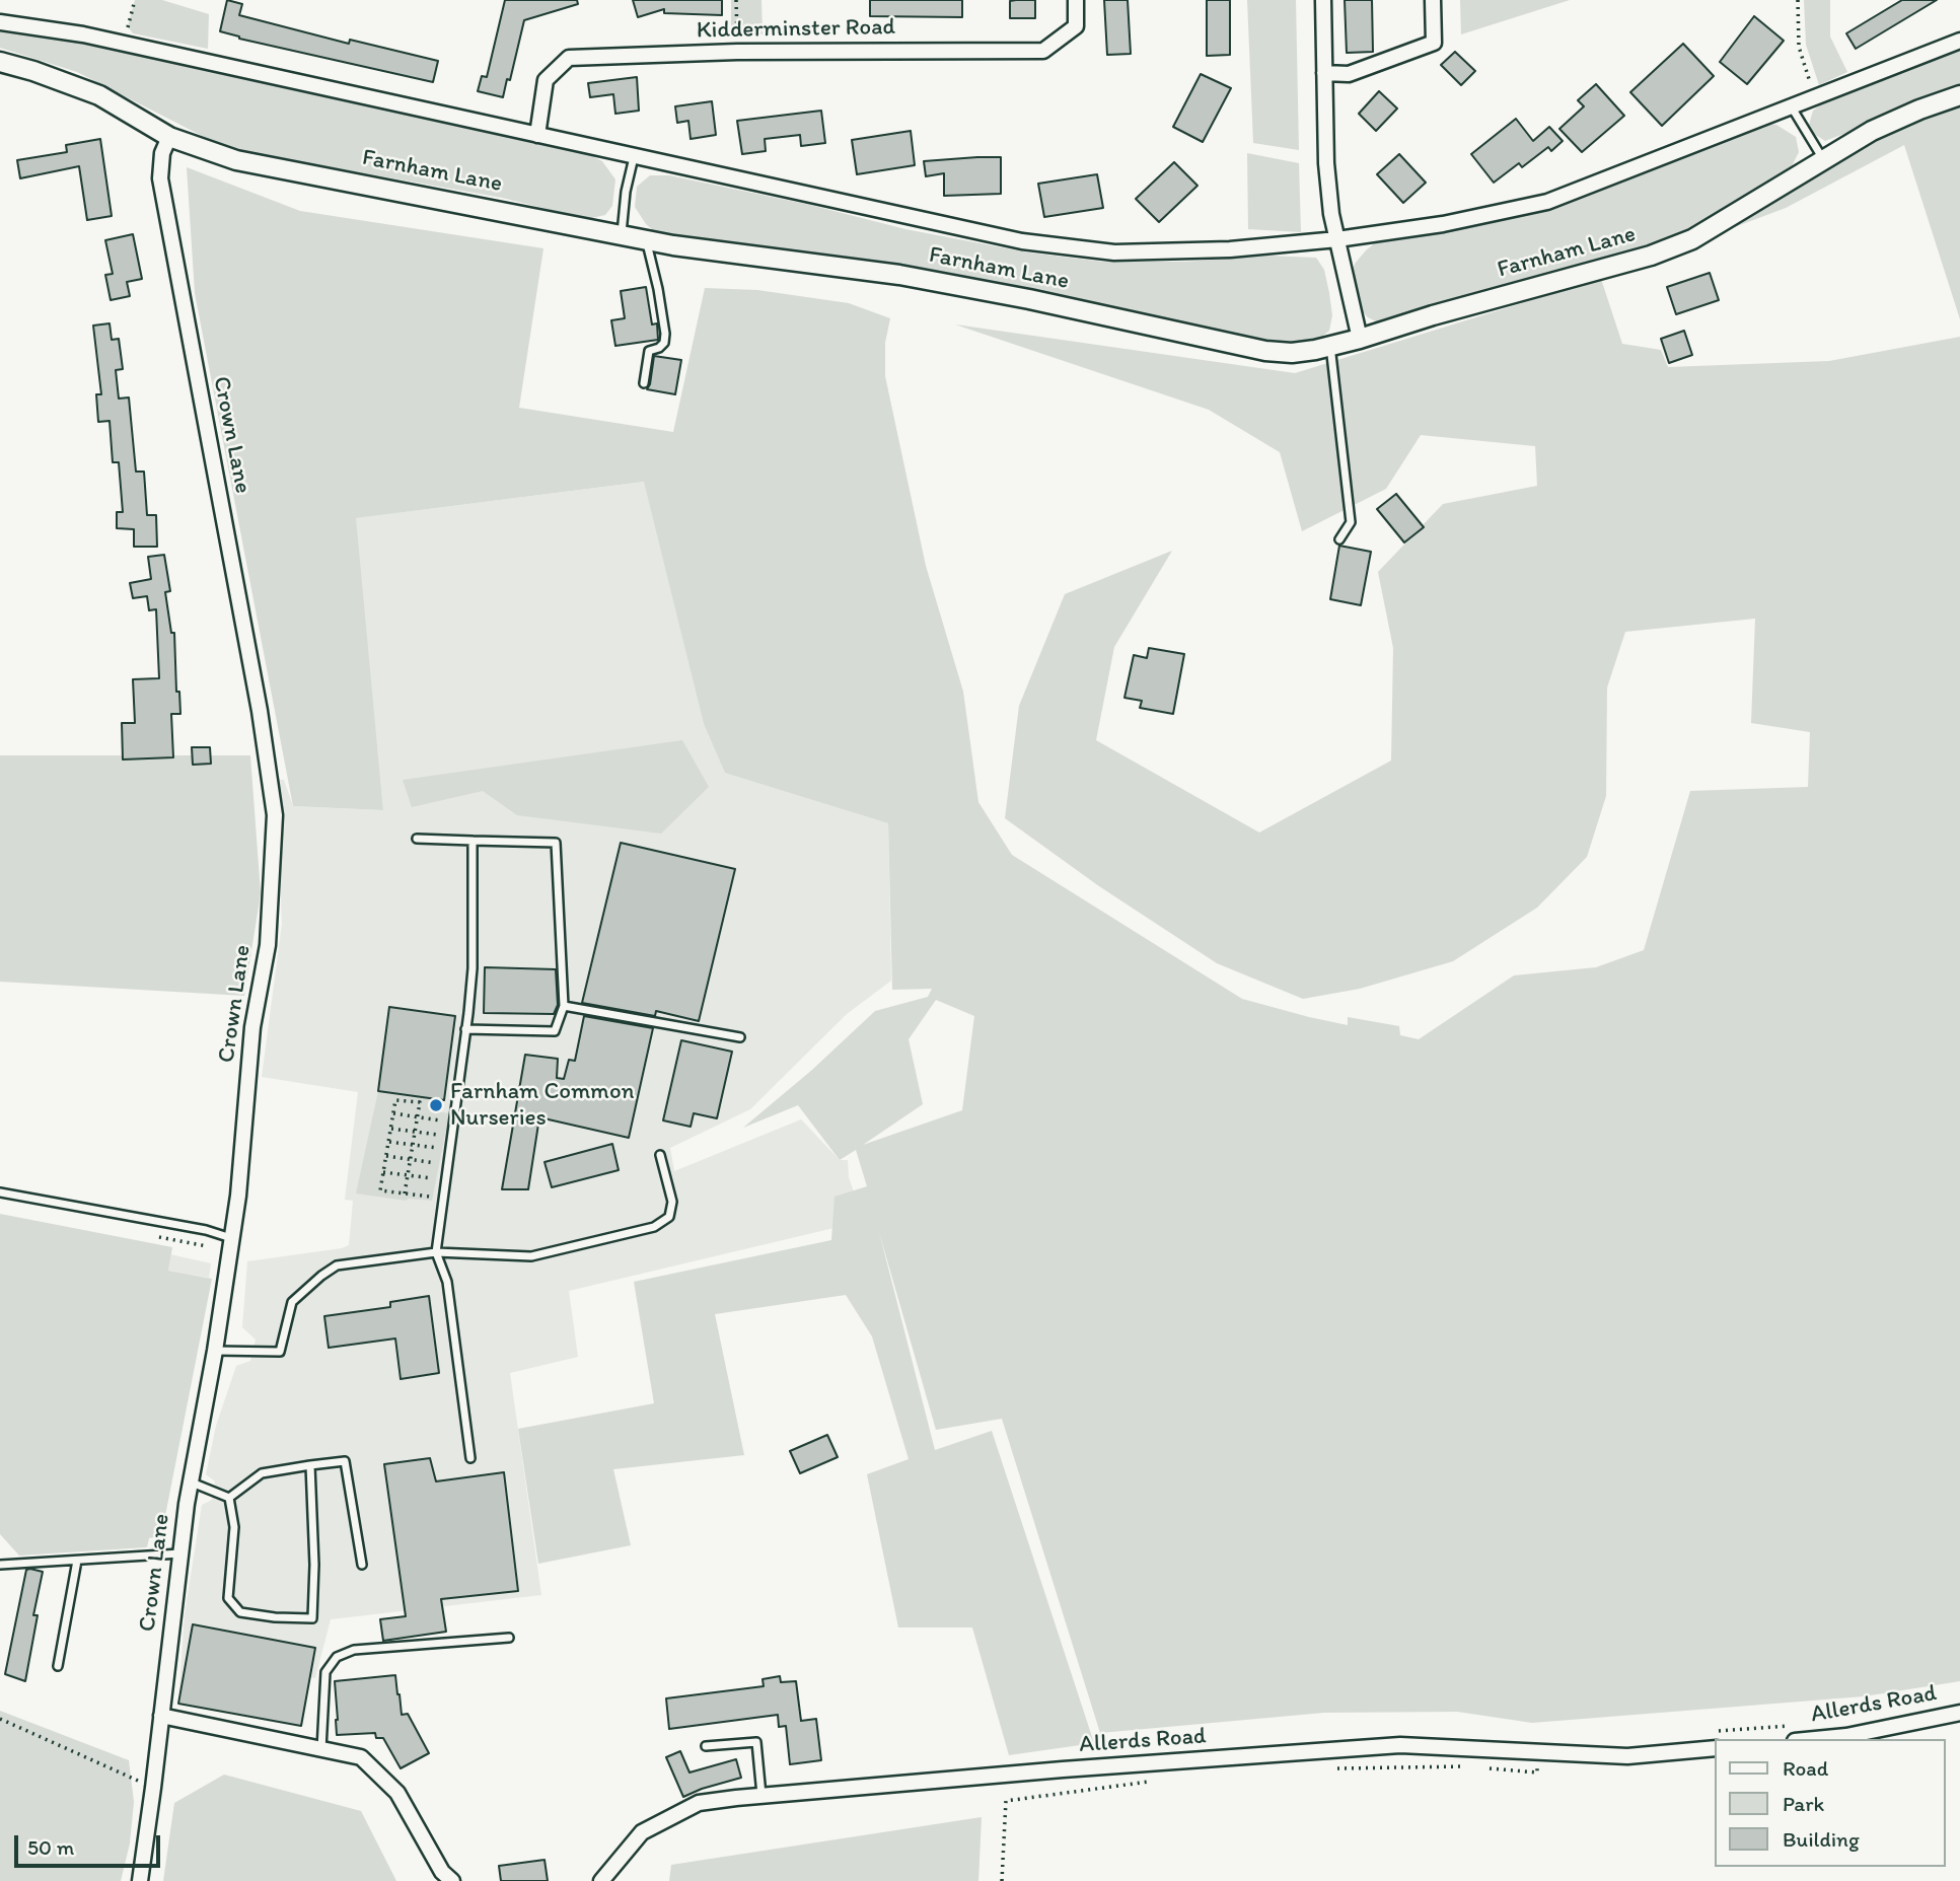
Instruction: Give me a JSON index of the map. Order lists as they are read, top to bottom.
{
  "streets": {
    "street": [
      "Kidderminster Road",
      "Farnham Lane",
      "Crown Lane",
      "Allerds Road"
    ]
  },
  "crossings": [
    ["Farnham Lane", "Crown Lane"]
  ],
  "places": ["Farnham Common Nurseries"],
  "legend": ["Road", "Park", "Building"],
  "scale_bar": "50 m"
}
